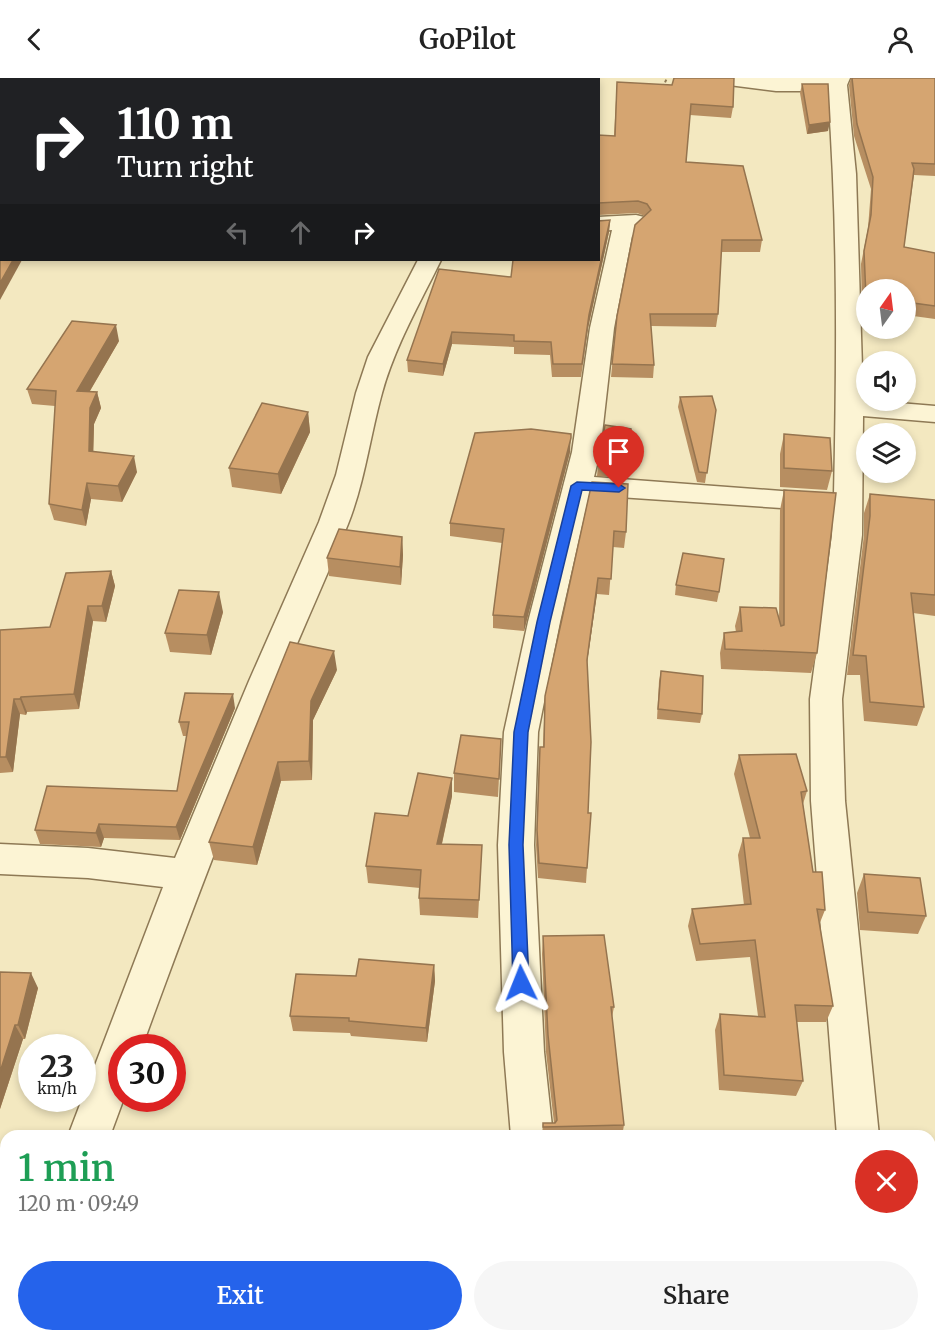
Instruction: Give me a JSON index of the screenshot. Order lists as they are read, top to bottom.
{
  "north": "top",
  "page": {
    "header": "GoPilot",
    "turn": ["110 m", "Turn right"],
    "speed": "23 km/h",
    "limit": "30",
    "heading": ["1 min", "120 m · 09:49"],
    "buttons": ["Exit", "Share"]
  }
}
